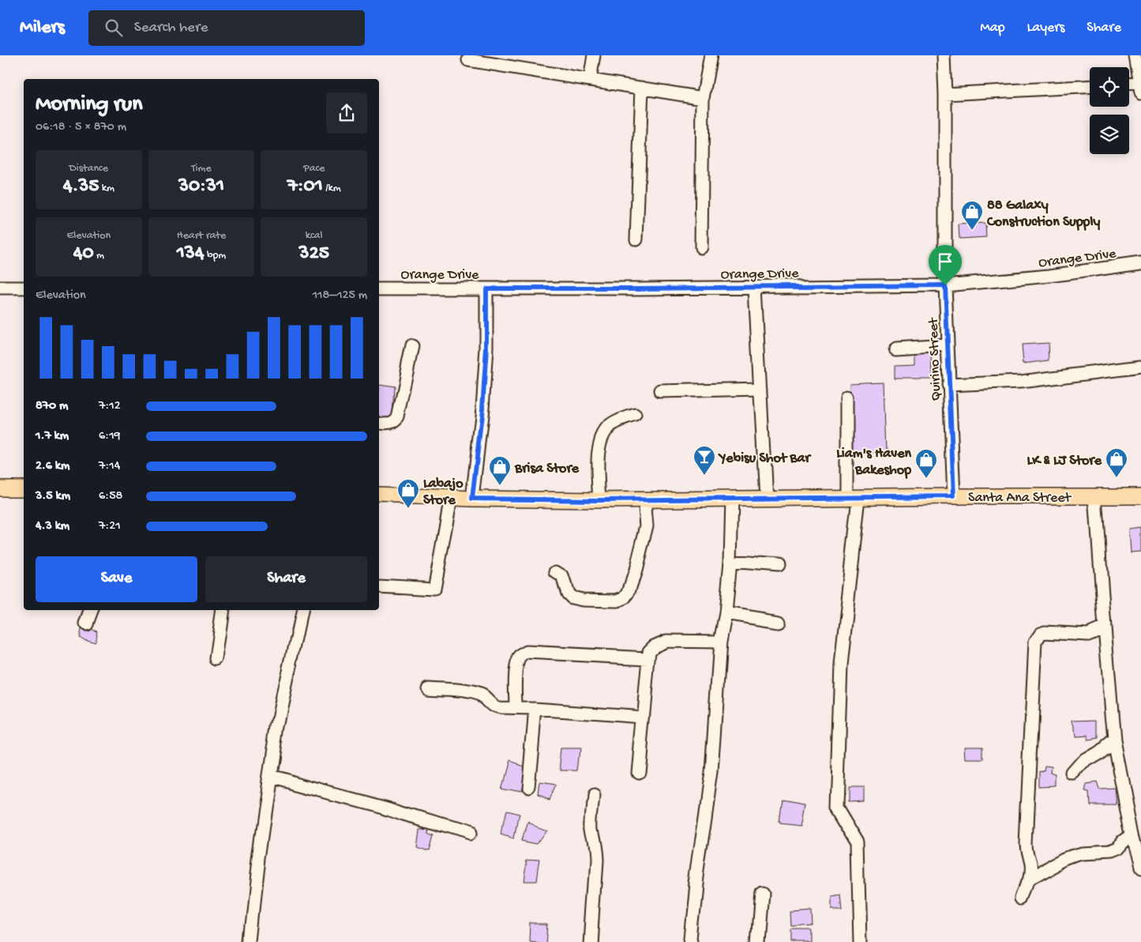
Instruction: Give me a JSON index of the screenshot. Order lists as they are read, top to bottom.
{
  "streets": {
    "main road": ["Santa Ana Street"],
    "street": ["Orange Drive", "Quirino Street"]
  },
  "crossings": [
    ["Orange Drive", "Quirino Street"],
    ["Quirino Street", "Santa Ana Street"]
  ],
  "places": {
    "shop": [
      "88 Galaxy Construction Supply",
      "LK & LJ Store",
      "Liam's Haven Bakeshop",
      "Brisa Store",
      "Labajo Store"
    ],
    "bar": ["Yebisu Shot Bar"]
  },
  "page": {
    "header": "Milers",
    "search": "Search here",
    "nav": ["Map", "Layers", "Share"],
    "heading": ["Morning run", "06:18 · 5 × 870 m"],
    "stats": [
      ["Distance", "4.35 km"],
      ["Time", "30:31"],
      ["Pace", "7:01 /km"],
      ["Elevation", "40 m"],
      ["Heart rate", "134 bpm"],
      ["kcal", "325"]
    ],
    "chart": ["Elevation", "118–125 m"],
    "list": [
      {
        "name": "870 m",
        "note": "7:12"
      },
      {
        "name": "1.7 km",
        "note": "6:19"
      },
      {
        "name": "2.6 km",
        "note": "7:14"
      },
      {
        "name": "3.5 km",
        "note": "6:58"
      },
      {
        "name": "4.3 km",
        "note": "7:21"
      }
    ],
    "buttons": ["Save", "Share"]
  }
}
